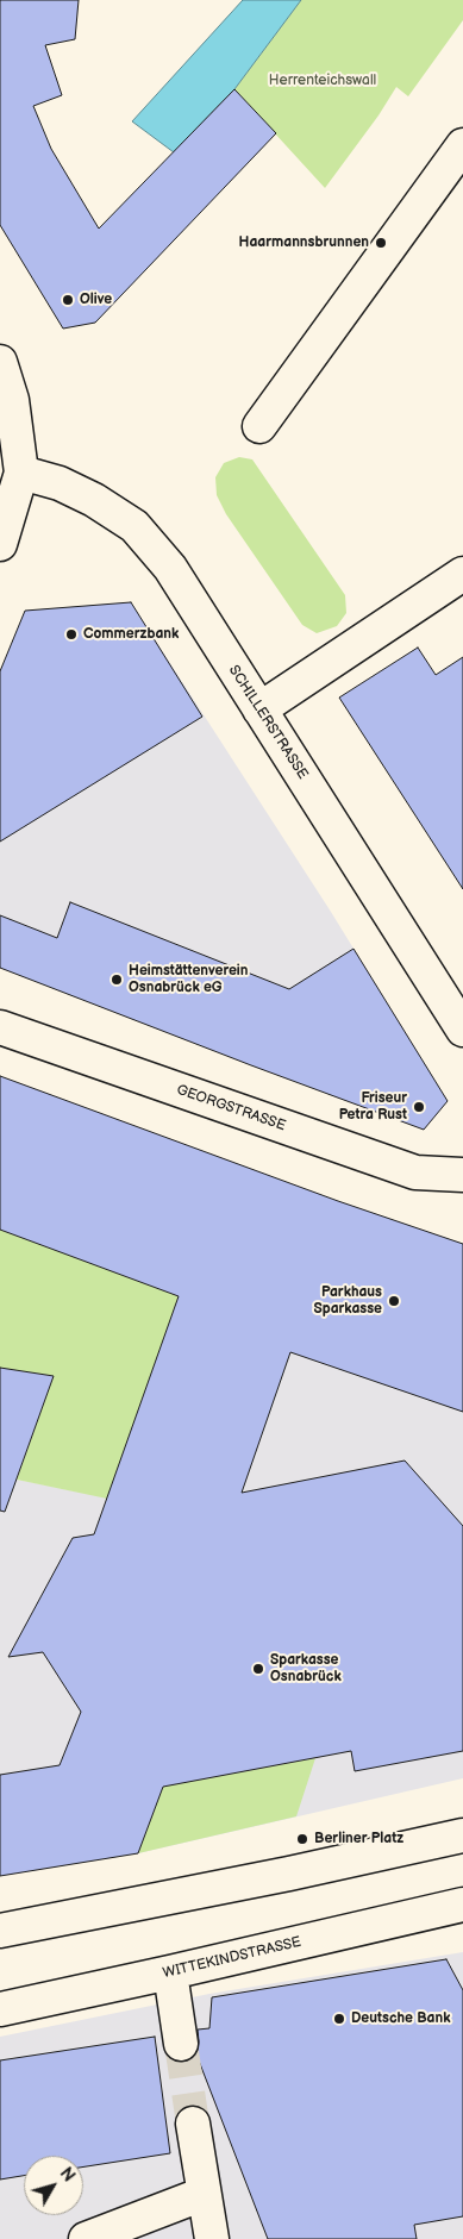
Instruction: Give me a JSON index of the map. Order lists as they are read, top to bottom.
{
  "streets": {
    "street": ["SCHILLERSTRASSE", "GEORGSTRASSE", "WITTEKINDSTRASSE"]
  },
  "parks": ["Herrenteichswall"],
  "places": [
    "Haarmannsbrunnen",
    "Olive",
    "Commerzbank",
    "Heimstättenverein Osnabrück eG",
    "Friseur Petra Rust",
    "Parkhaus Sparkasse",
    "Sparkasse Osnabrück",
    "Berliner Platz",
    "Deutsche Bank"
  ],
  "north": "top right"
}
